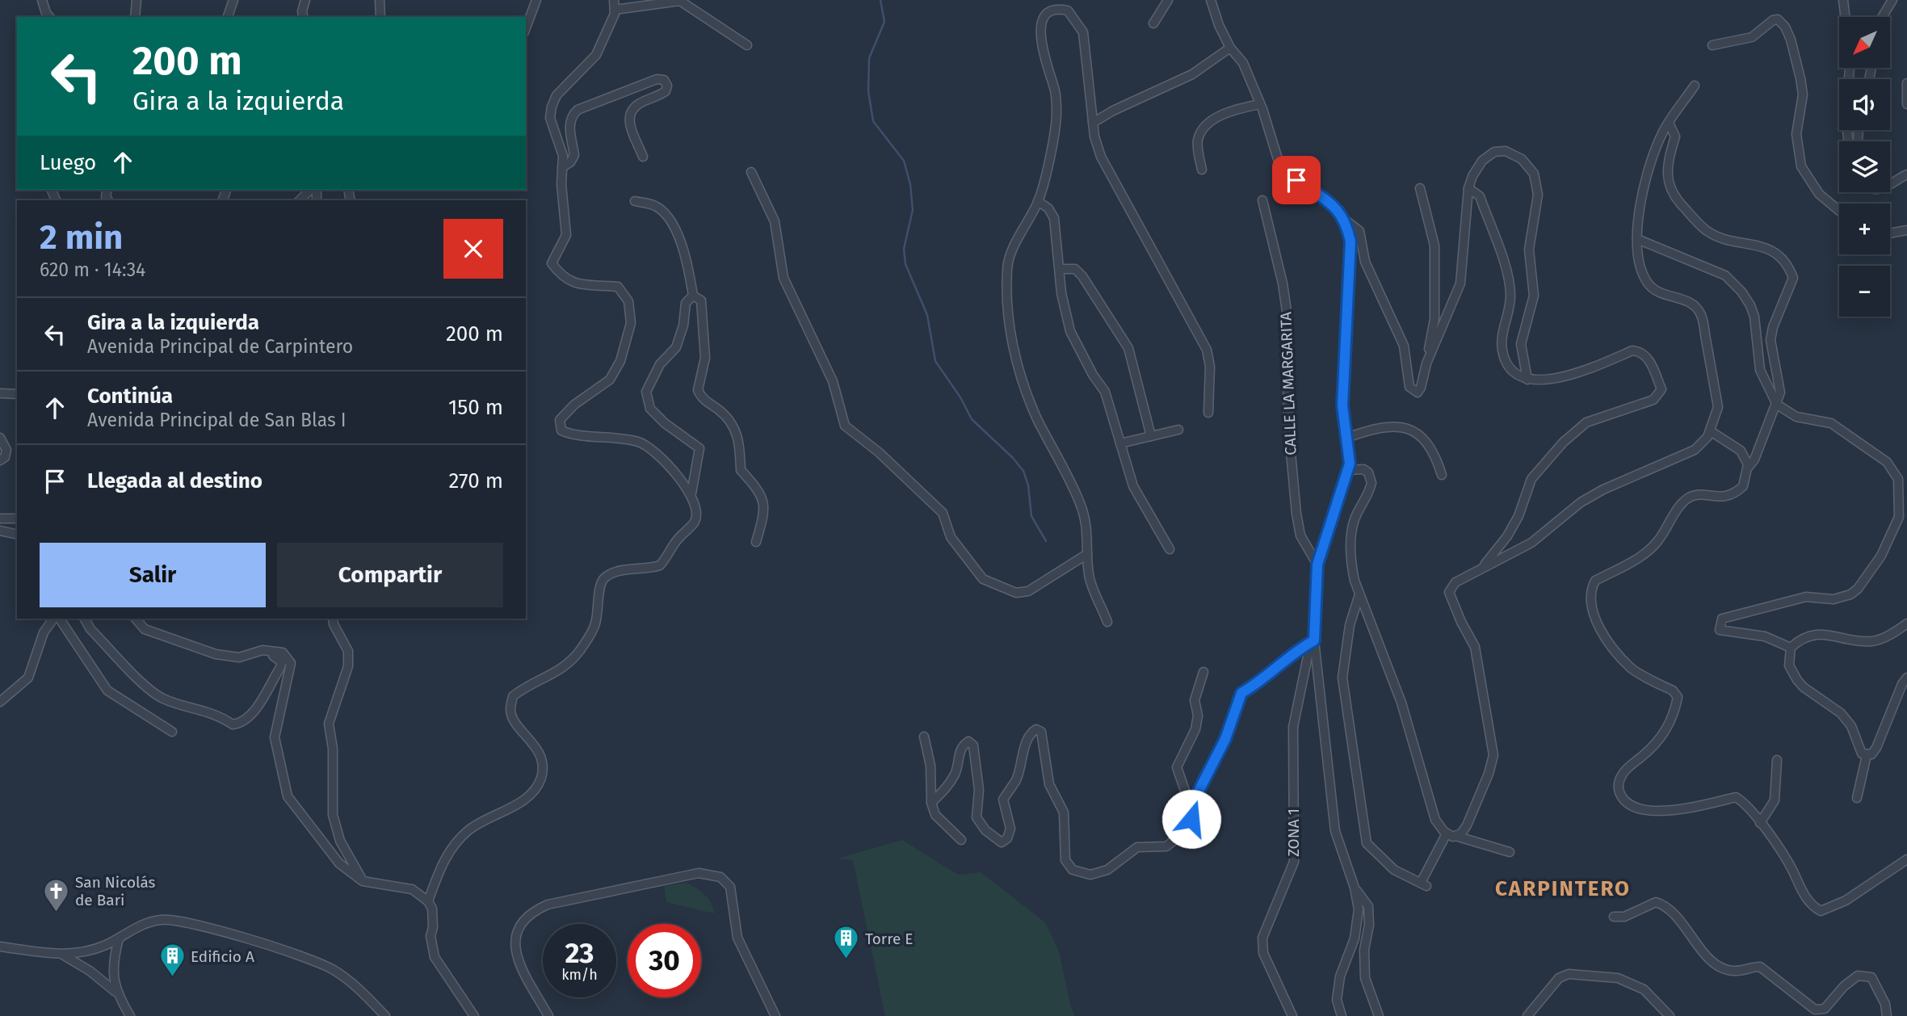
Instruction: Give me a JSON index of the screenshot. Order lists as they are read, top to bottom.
{
  "streets": {
    "street": ["CALLE LA MARGARITA", "ZONA 1"]
  },
  "districts": ["CARPINTERO"],
  "places": {
    "church": ["San Nicolás de Bari"],
    "building": ["Torre E", "Edificio A"]
  },
  "north": "bottom left",
  "page": {
    "map_buttons": ["+", "−"],
    "turn": ["200 m", "Gira a la izquierda"],
    "then": "Luego",
    "heading": ["2 min", "620 m · 14:34"],
    "list": [
      {
        "name": "Gira a la izquierda",
        "note": "Avenida Principal de Carpintero",
        "value": "200 m"
      },
      {
        "name": "Continúa",
        "note": "Avenida Principal de San Blas I",
        "value": "150 m"
      },
      {
        "name": "Llegada al destino",
        "value": "270 m"
      }
    ],
    "buttons": ["Salir", "Compartir"],
    "speed": "23 km/h",
    "limit": "30"
  }
}
